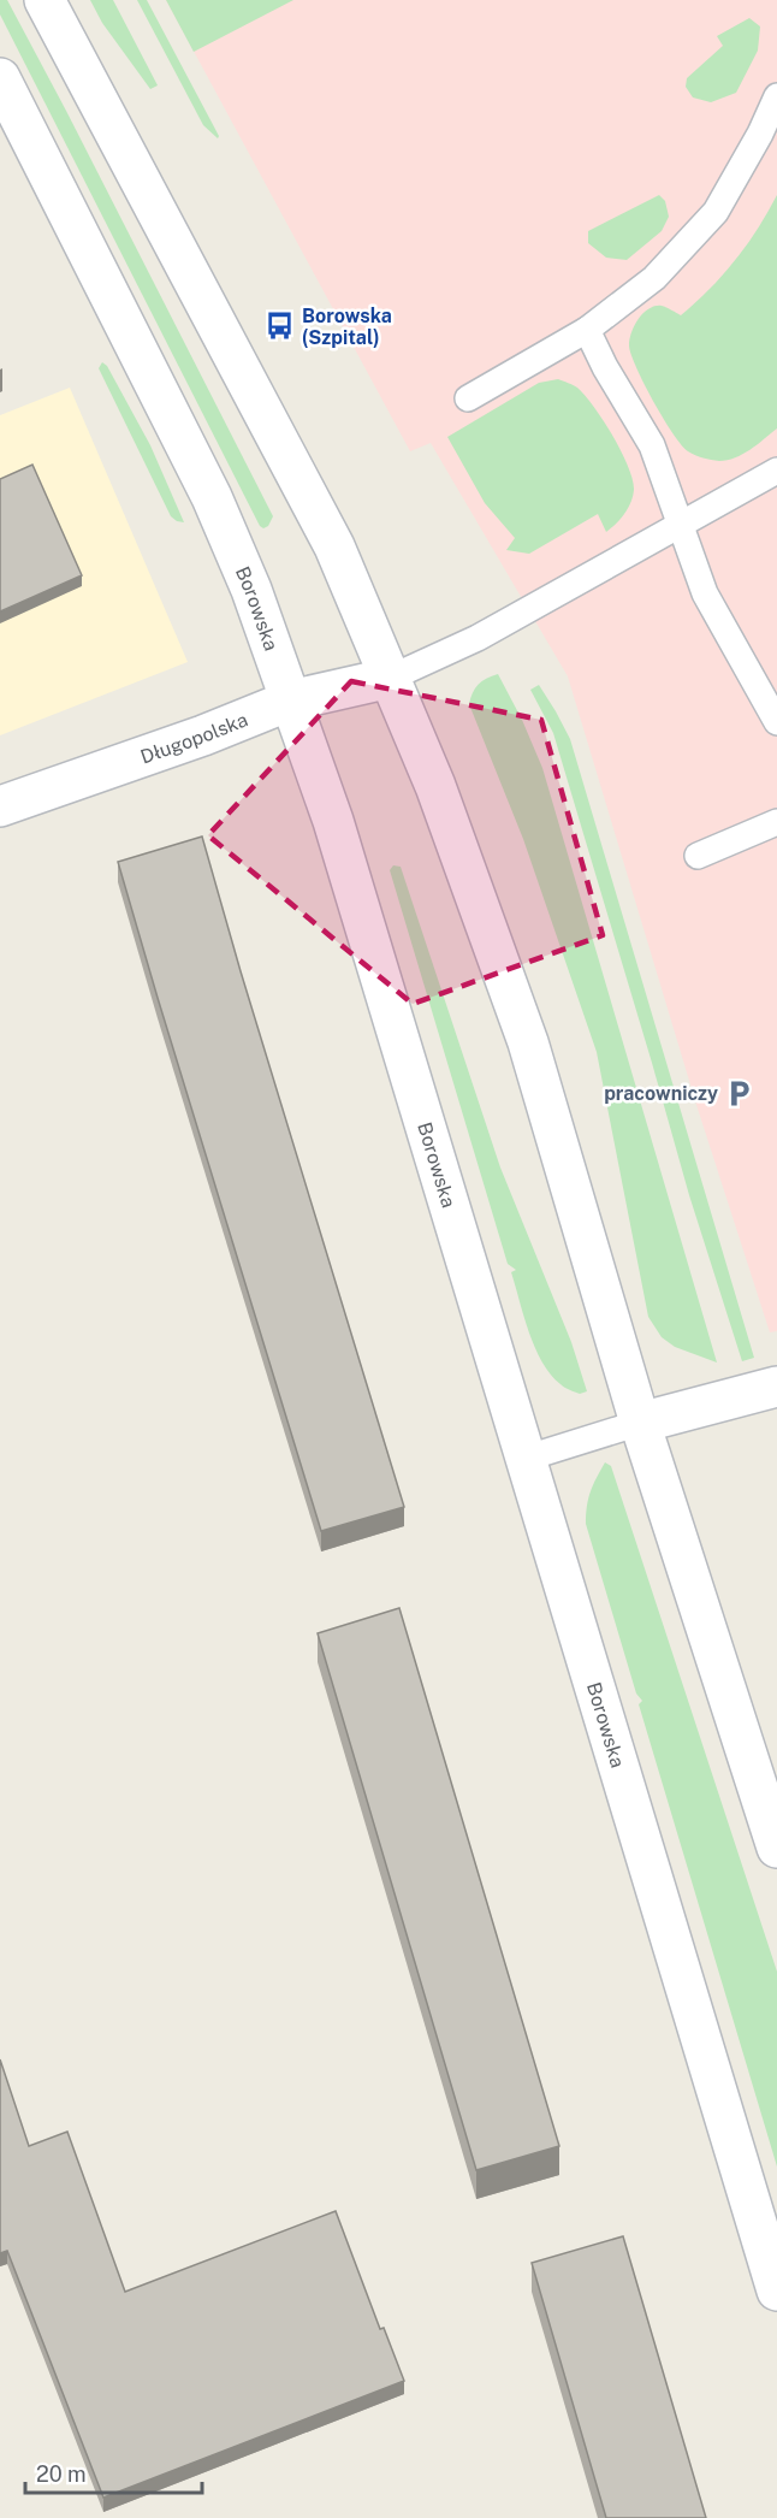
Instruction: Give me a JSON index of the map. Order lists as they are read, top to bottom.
{
  "streets": {
    "street": ["Borowska", "Długopolska"]
  },
  "crossings": [
    ["Borowska", "Długopolska"]
  ],
  "places": {
    "bus stop": ["Borowska (Szpital)"],
    "parking": ["pracowniczy"]
  },
  "scale_bar": "20 m"
}
